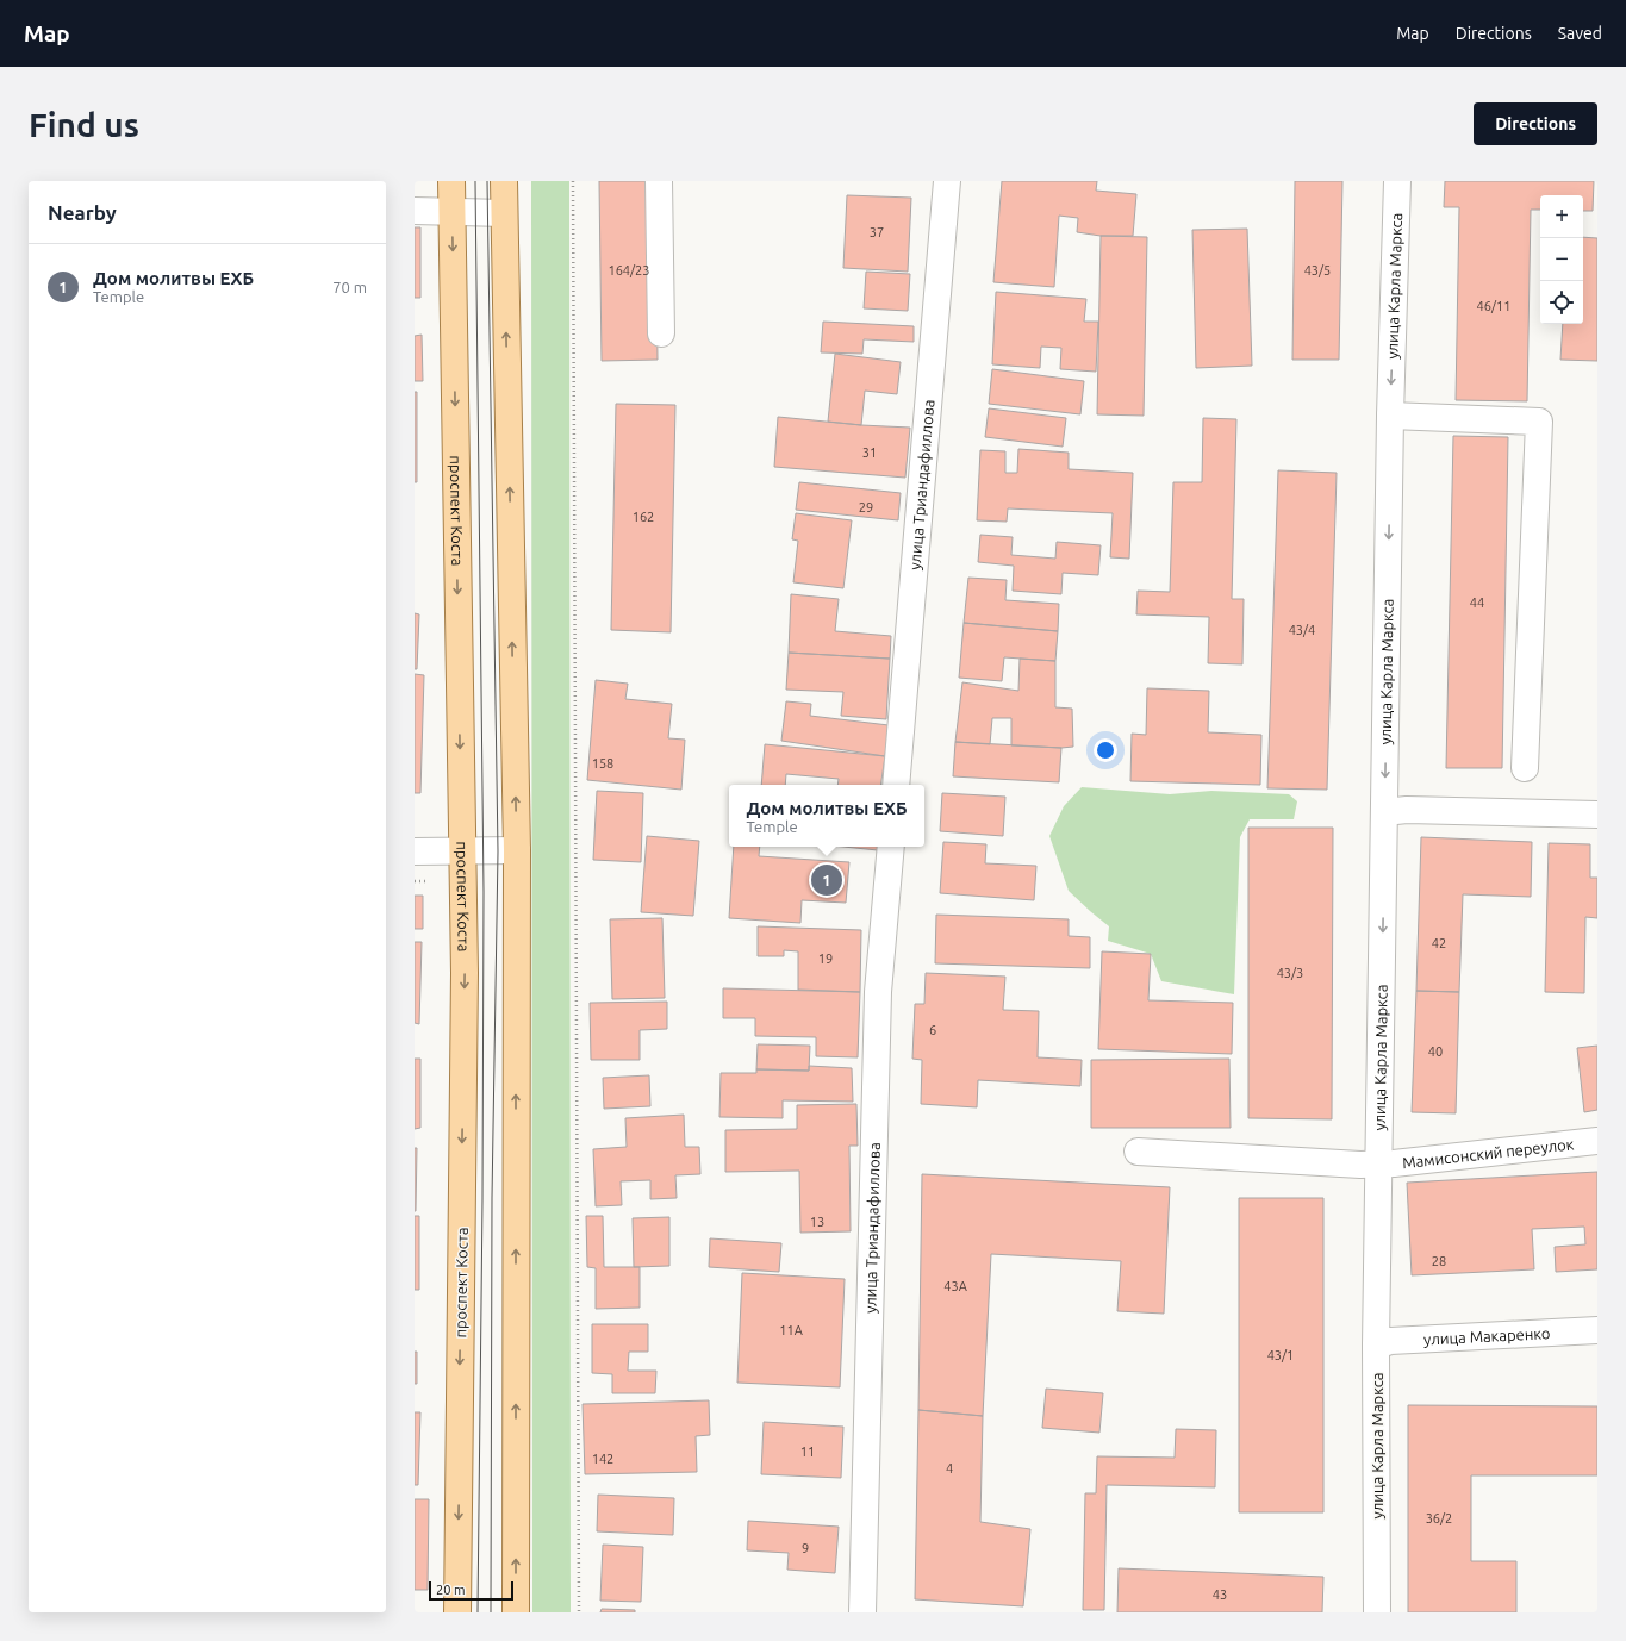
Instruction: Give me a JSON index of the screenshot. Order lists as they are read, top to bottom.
{
  "streets": {
    "main road": ["проспект Коста"],
    "street": [
      "улица Карла Маркса",
      "улица Триандафиллова",
      "Мамисонский переулок",
      "улица Макаренко"
    ]
  },
  "crossings": [
    ["улица Карла Маркса", "Мамисонский переулок"],
    ["улица Карла Маркса", "улица Макаренко"]
  ],
  "one_way": ["улица Карла Маркса"],
  "house_numbers": [
    "37",
    "164/23",
    "43/5",
    "46/11",
    "31",
    "29",
    "162",
    "44",
    "43/4",
    "158",
    "42",
    "19",
    "43/3",
    "6",
    "40",
    "13",
    "28",
    "43А",
    "11А",
    "43/1",
    "11",
    "142",
    "4",
    "36/2",
    "9",
    "43"
  ],
  "scale_bar": "20 m",
  "page": {
    "header": "Map",
    "nav": ["Map", "Directions", "Saved"],
    "buttons": "Directions",
    "title": "Find us",
    "heading": "Nearby",
    "map_buttons": ["+", "−"],
    "list": [
      {
        "mark": "1",
        "name": "Дом молитвы ЕХБ",
        "note": "Temple",
        "value": "70 m"
      }
    ],
    "popup": ["Дом молитвы ЕХБ", "Temple"],
    "pins": "1",
    "scale": "20 m"
  }
}
